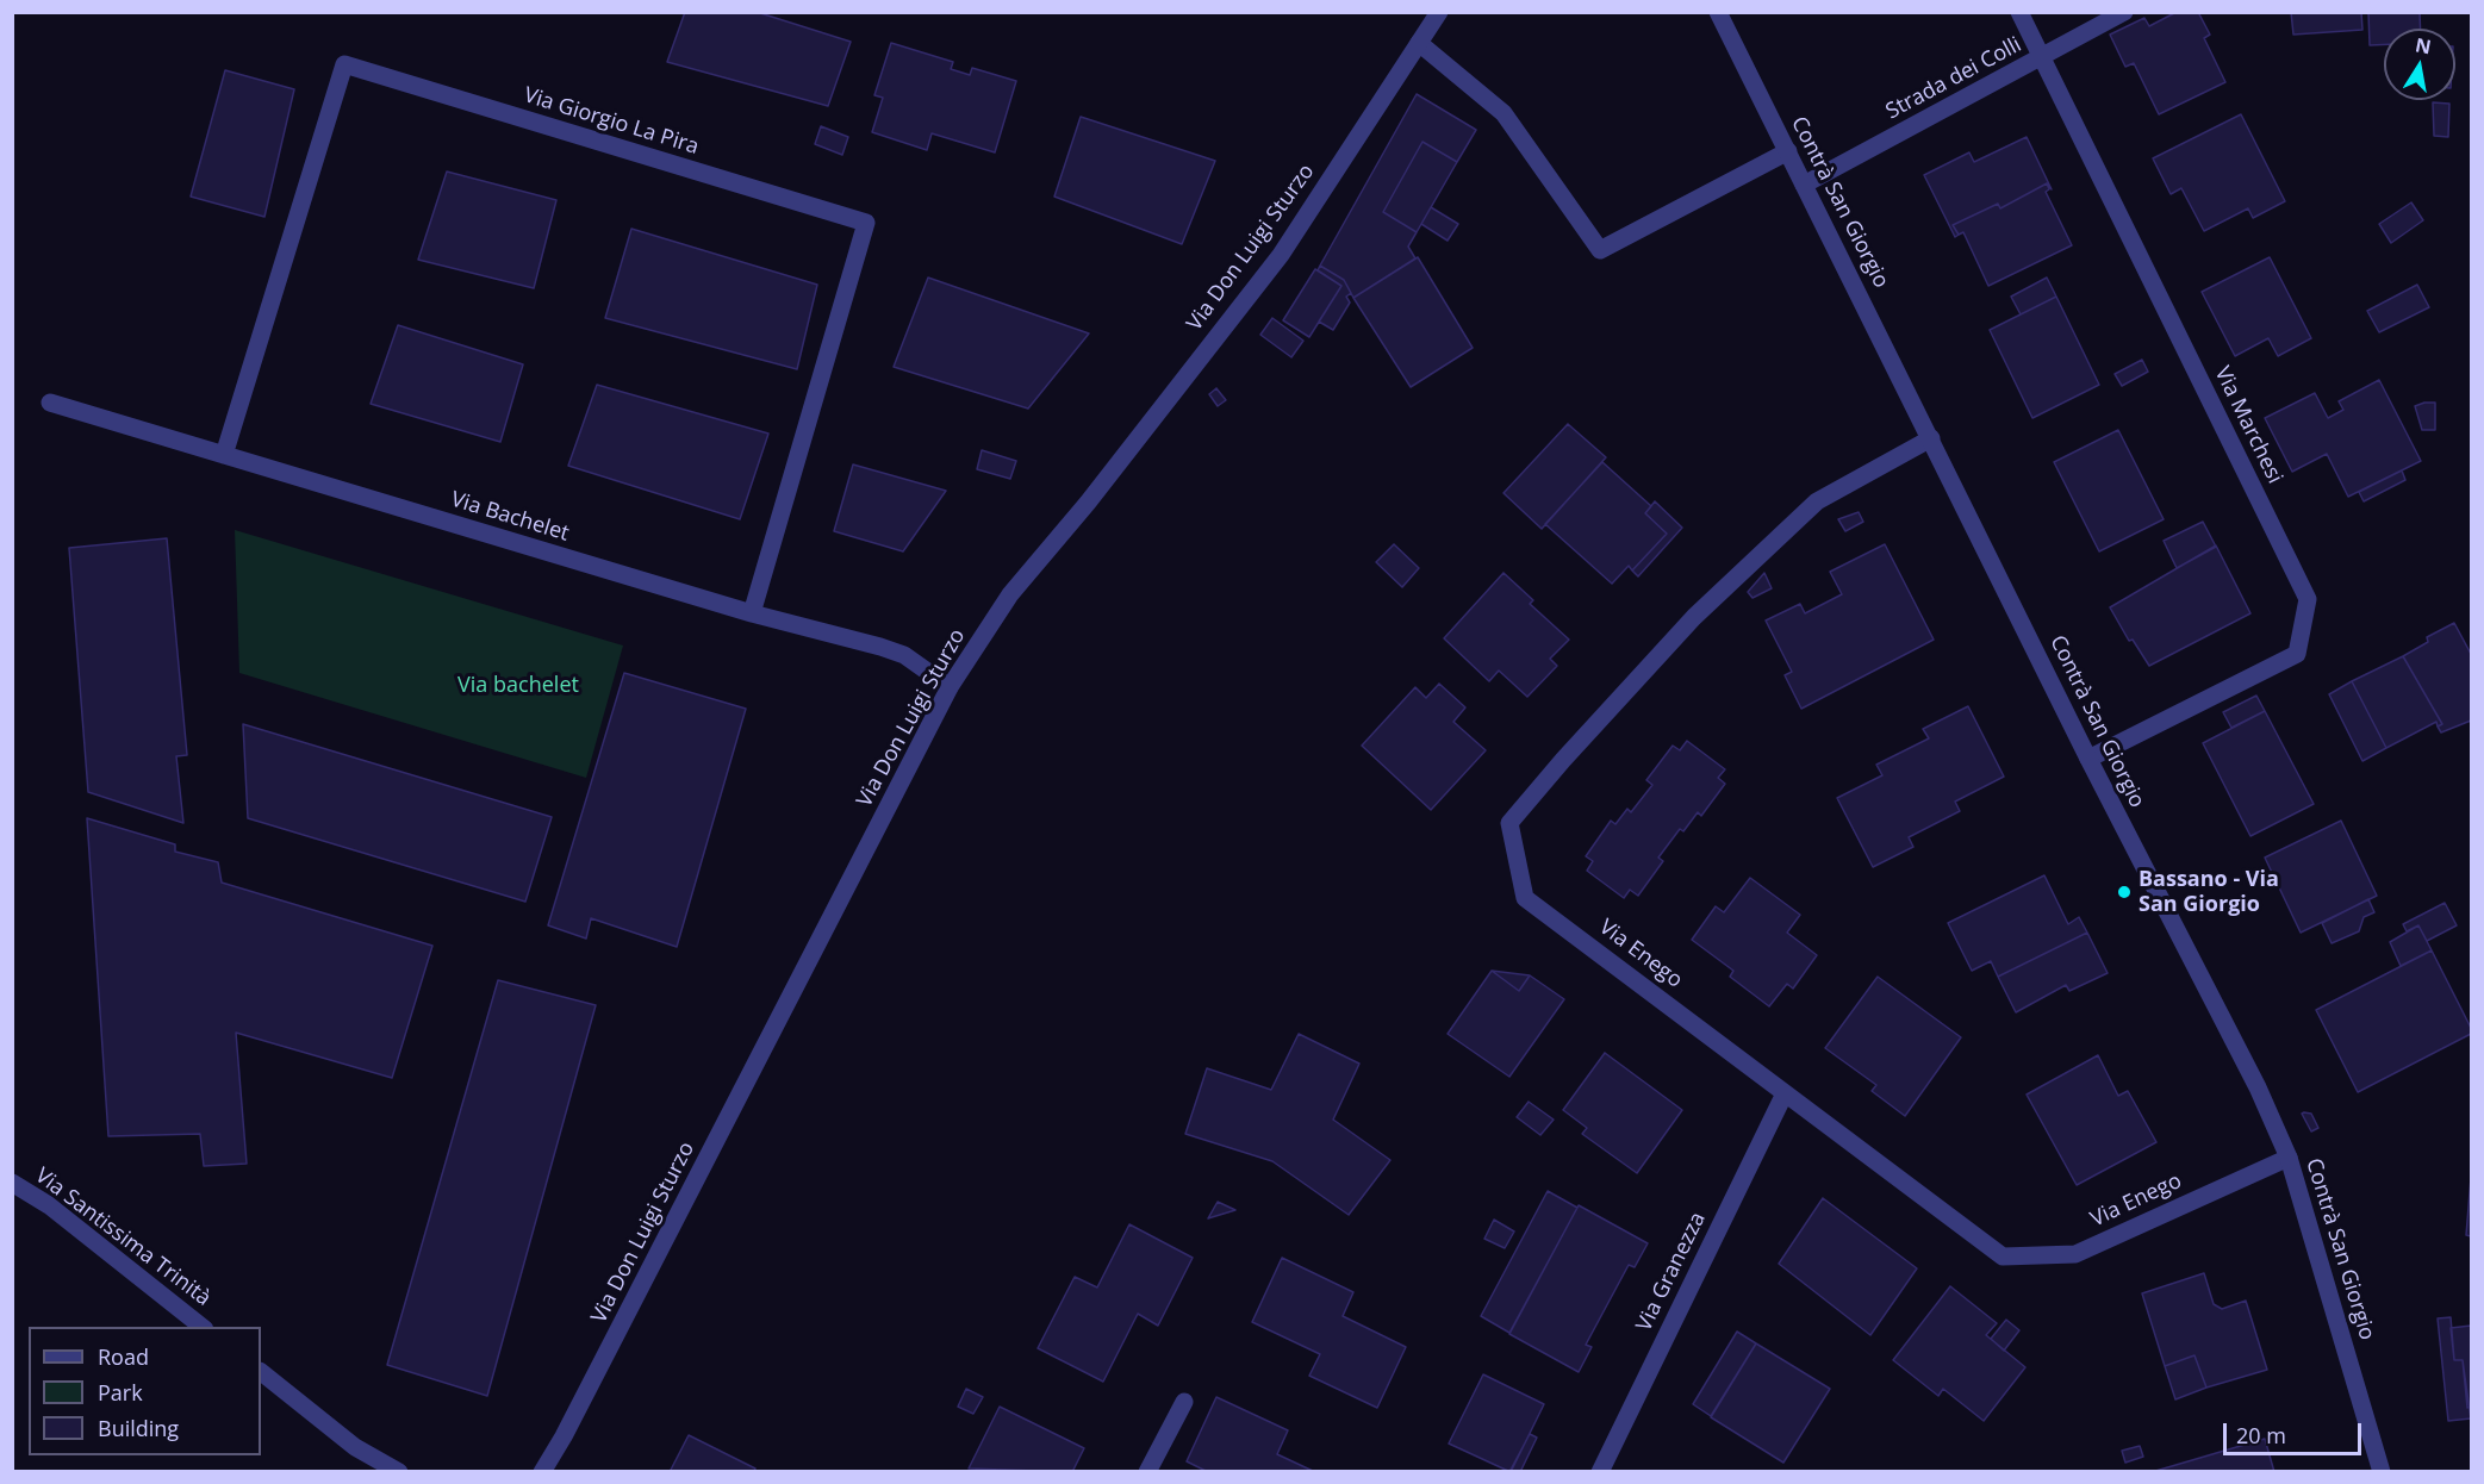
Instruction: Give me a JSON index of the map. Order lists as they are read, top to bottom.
{
  "streets": {
    "street": [
      "Strada dei Colli",
      "Via Giorgio La Pira",
      "Contrà San Giorgio",
      "Via Don Luigi Sturzo",
      "Via Marchesi",
      "Via Bachelet",
      "Via Enego",
      "Via Santissima Trinità",
      "Via Granezza"
    ]
  },
  "crossings": [
    ["Strada dei Colli", "Contrà San Giorgio"],
    ["Strada dei Colli", "Via Marchesi"],
    ["Via Giorgio La Pira", "Via Bachelet"],
    ["Contrà San Giorgio", "Via Marchesi"],
    ["Contrà San Giorgio", "Via Enego"],
    ["Via Don Luigi Sturzo", "Via Bachelet"],
    ["Via Enego", "Via Granezza"]
  ],
  "parks": ["Via bachelet"],
  "places": ["Bassano - Via San Giorgio"],
  "legend": ["Road", "Park", "Building"],
  "scale_bar": "20 m",
  "north": "top"
}
